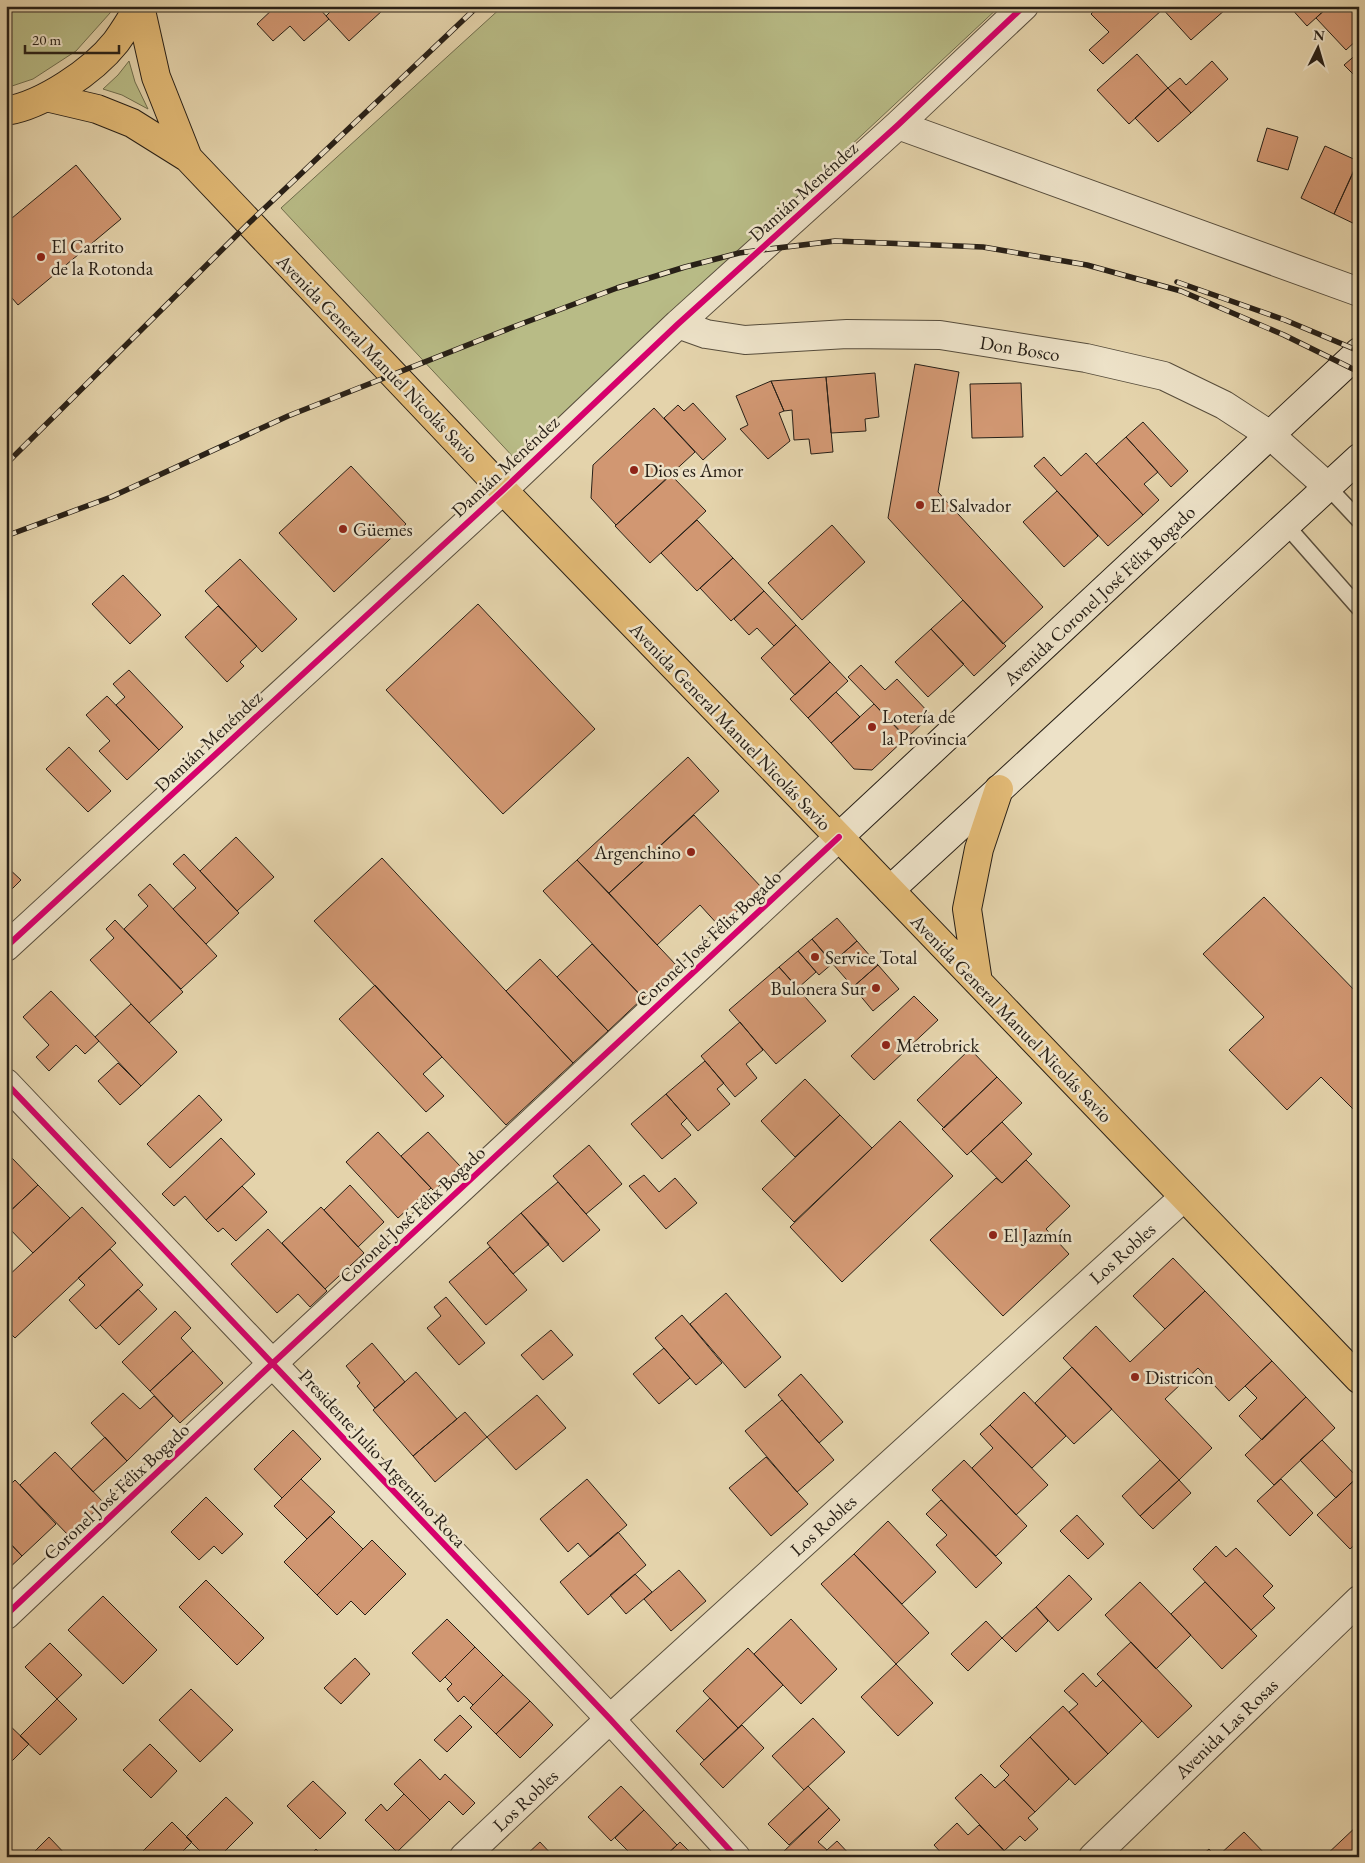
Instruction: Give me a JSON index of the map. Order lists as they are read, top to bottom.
{
  "streets": {
    "main road": ["Avenida General Manuel Nicolás Savio"],
    "street": [
      "Damián Menéndez",
      "Don Bosco",
      "Avenida Coronel José Félix Bogado",
      "Coronel José Félix Bogado",
      "Los Robles",
      "Presidente Julio Argentino Roca",
      "Avenida Las Rosas"
    ]
  },
  "crossings": [
    ["Damián Menéndez", "Don Bosco"],
    ["Damián Menéndez", "Avenida General Manuel Nicolás Savio"],
    ["Don Bosco", "Avenida Coronel José Félix Bogado"],
    ["Avenida General Manuel Nicolás Savio", "Avenida Coronel José Félix Bogado"],
    ["Avenida General Manuel Nicolás Savio", "Coronel José Félix Bogado"],
    ["Avenida General Manuel Nicolás Savio", "Los Robles"],
    ["Avenida Coronel José Félix Bogado", "Coronel José Félix Bogado"],
    ["Coronel José Félix Bogado", "Presidente Julio Argentino Roca"],
    ["Los Robles", "Presidente Julio Argentino Roca"]
  ],
  "places": [
    "El Carrito de la Rotonda",
    "Dios es Amor",
    "El Salvador",
    "Güemes",
    "Lotería de la Provincia",
    "Argenchino",
    "Service Total",
    "Bulonera Sur",
    "Metrobrick",
    "El Jazmín",
    "Districon"
  ],
  "scale_bar": "20 m",
  "north": "top"
}
